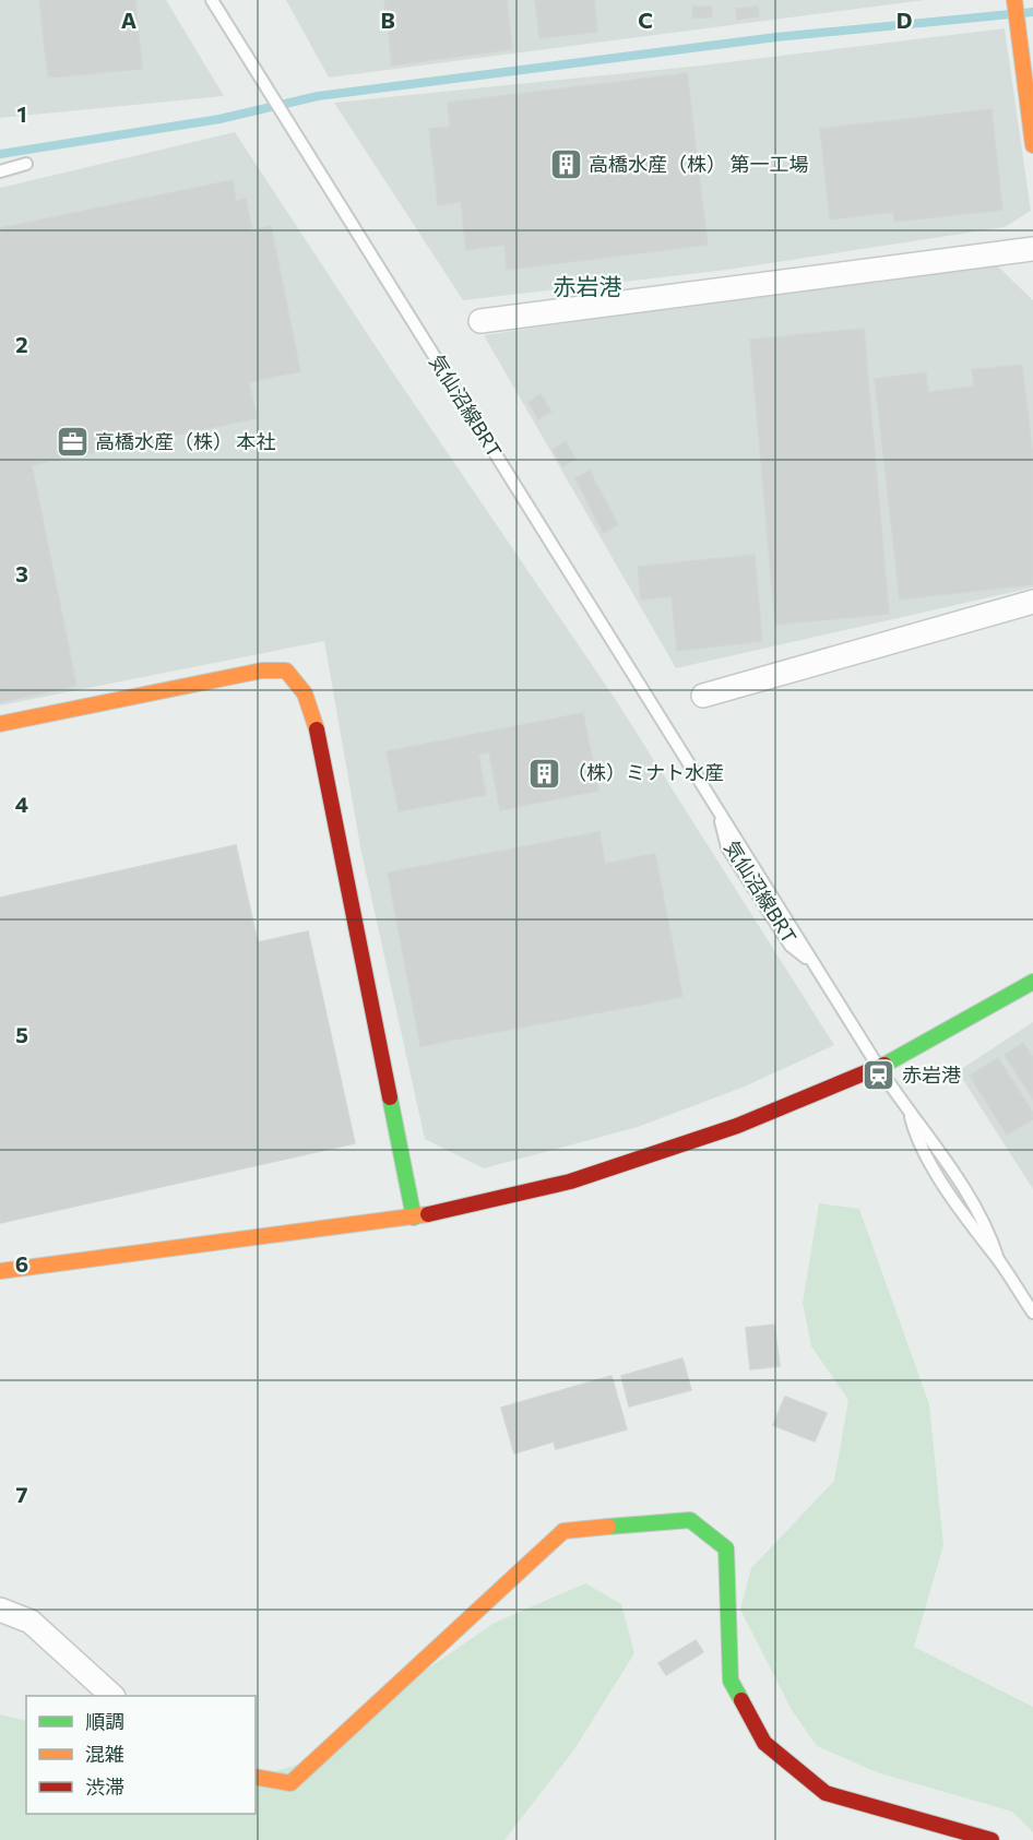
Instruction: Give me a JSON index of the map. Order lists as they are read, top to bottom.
{
  "streets": {
    "lane": ["気仙沼線BRT"]
  },
  "districts": ["赤岩港"],
  "places": {
    "building": ["高橋水産（株） 第一工場", "（株）ミナト水産"],
    "office": ["高橋水産（株） 本社"],
    "station": ["赤岩港"]
  },
  "legend": ["順調", "混雑", "渋滞"],
  "grid": {
    "columns": [
      "A",
      "B",
      "C",
      "D"
    ],
    "rows": [
      "1",
      "2",
      "3",
      "4",
      "5",
      "6",
      "7"
    ]
  }
}
